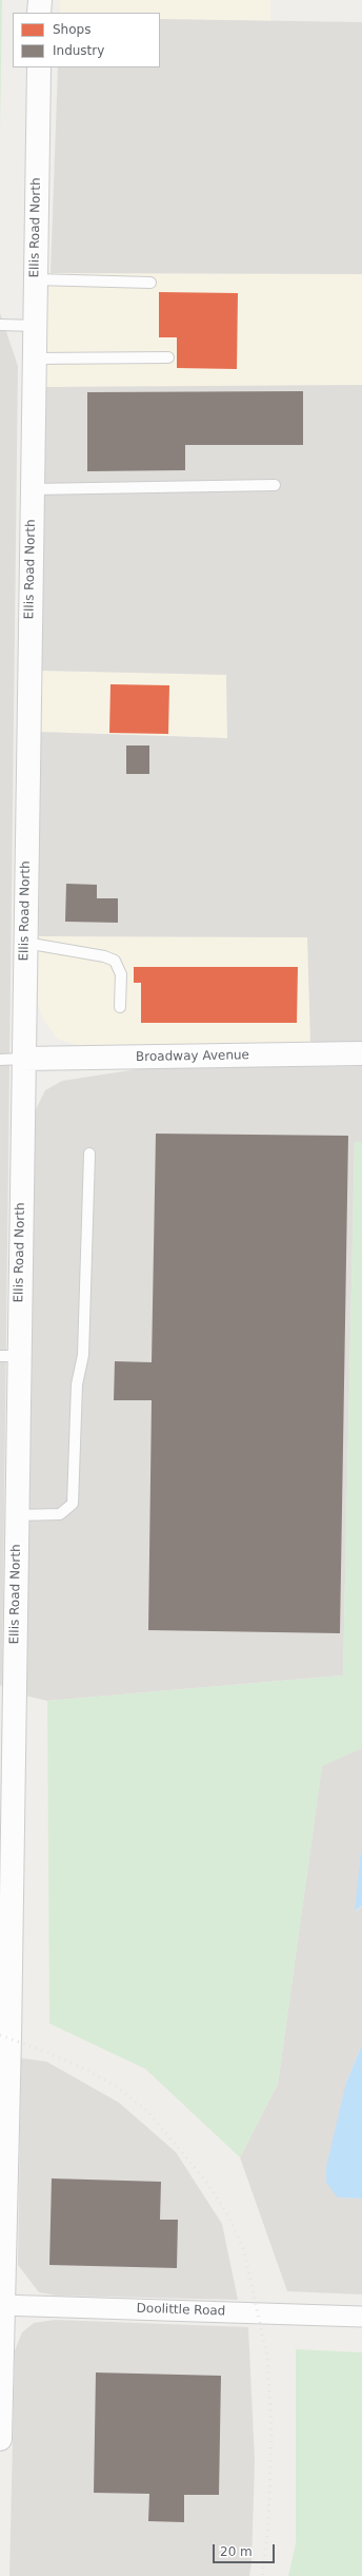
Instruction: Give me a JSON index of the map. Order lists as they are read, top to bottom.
{
  "streets": {
    "street": ["Ellis Road North", "Broadway Avenue", "Doolittle Road"]
  },
  "crossings": [
    ["Ellis Road North", "Broadway Avenue"],
    ["Ellis Road North", "Doolittle Road"]
  ],
  "legend": ["Shops", "Industry"],
  "scale_bar": "20 m"
}
